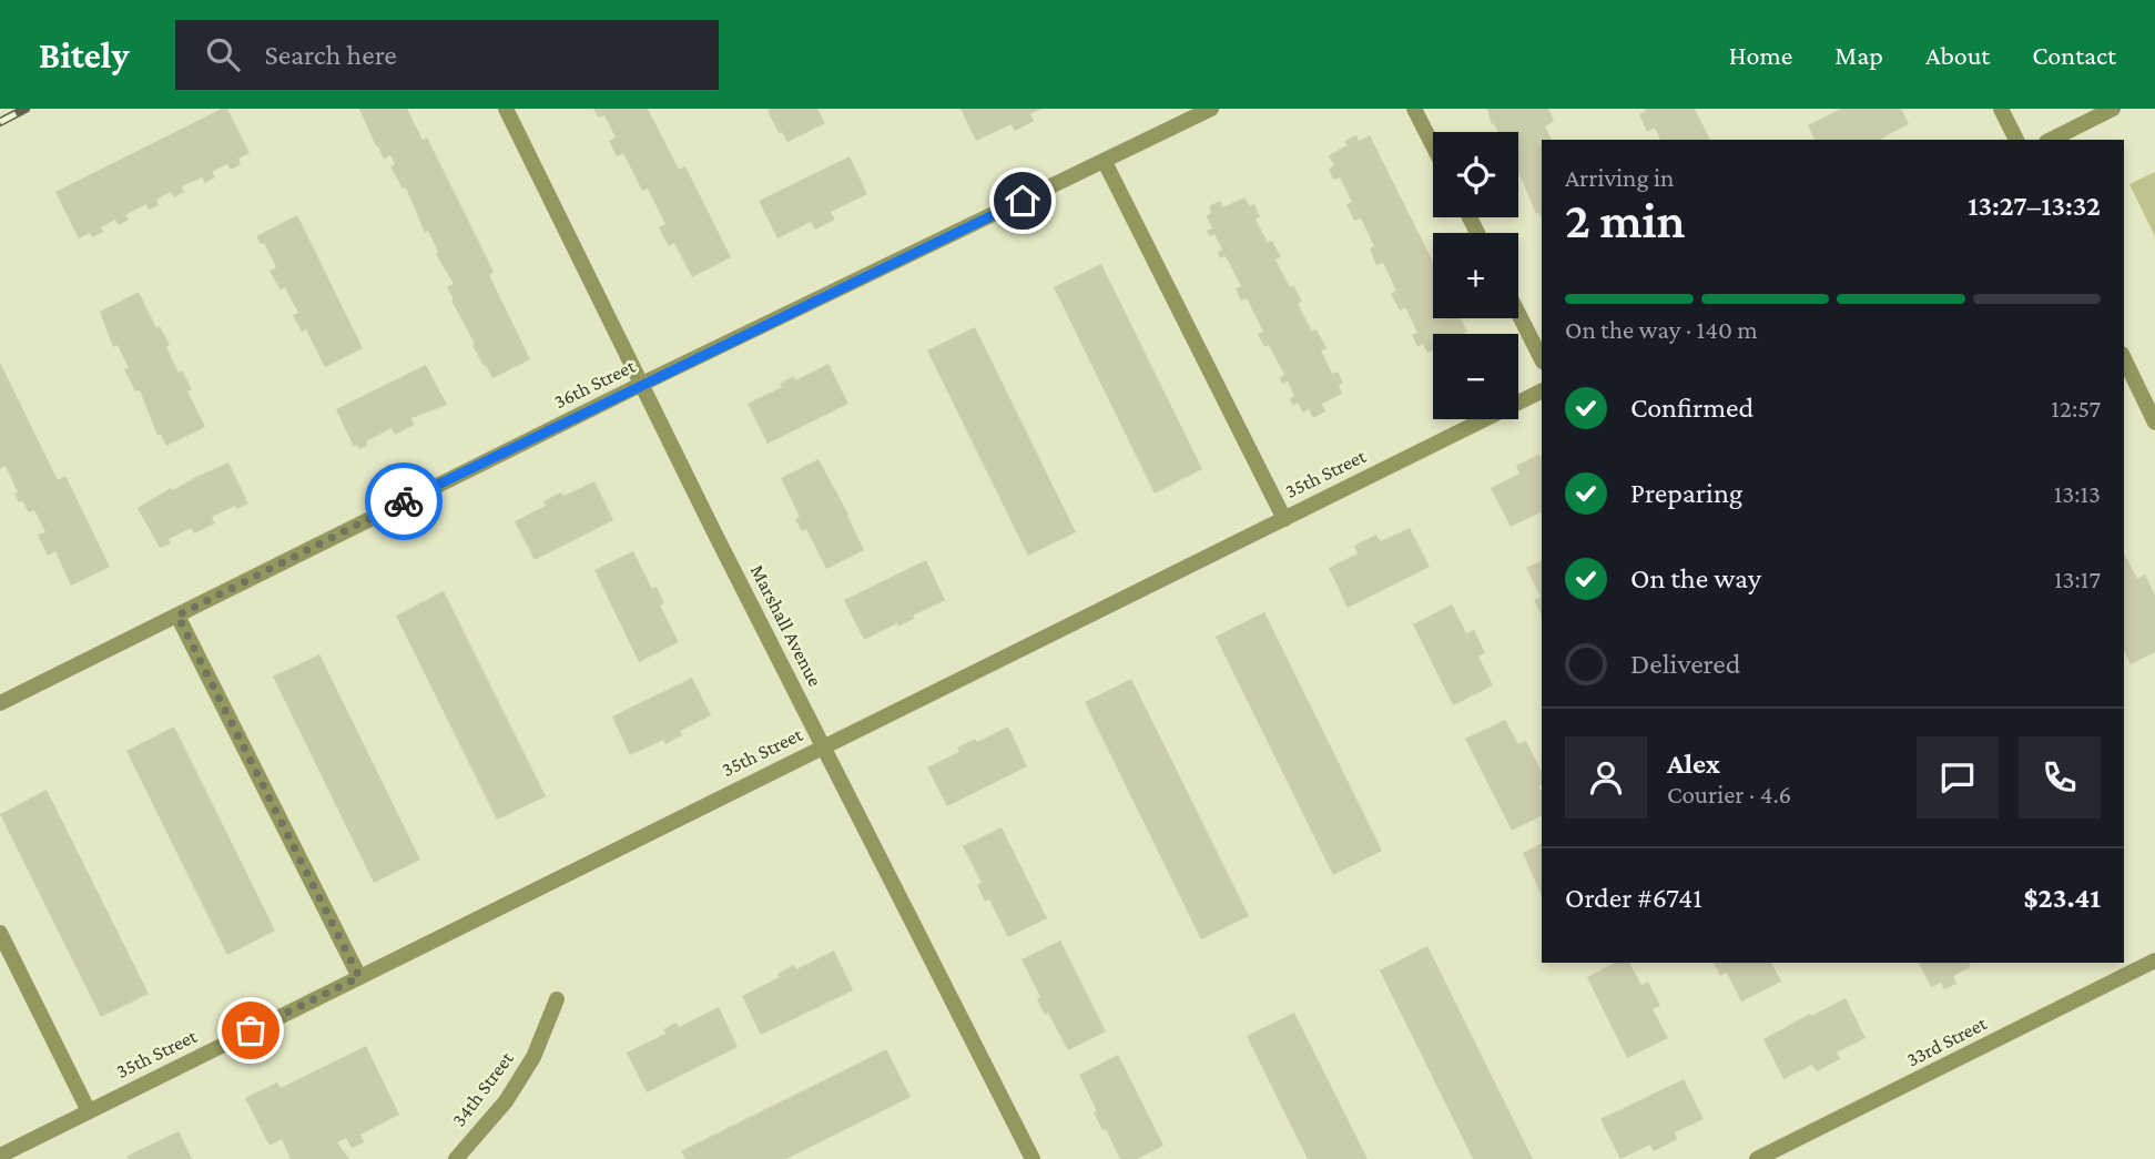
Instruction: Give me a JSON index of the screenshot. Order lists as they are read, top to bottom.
{
  "streets": {
    "street": [
      "36th Street",
      "35th Street",
      "Marshall Avenue",
      "33rd Street",
      "34th Street"
    ]
  },
  "crossings": [
    ["36th Street", "Marshall Avenue"],
    ["35th Street", "Marshall Avenue"]
  ],
  "page": {
    "header": "Bitely",
    "search": "Search here",
    "nav": [
      "Home",
      "Map",
      "About",
      "Contact"
    ],
    "map_buttons": ["+", "−"],
    "heading": ["2 min", "Arriving in", "13:27–13:32"],
    "panel": [
      "Alex",
      "Courier · 4.6",
      "Order #6741",
      "$23.41"
    ],
    "bar": "On the way · 140 m",
    "list": [
      ["Confirmed", "12:57"],
      ["Preparing", "13:13"],
      ["On the way", "13:17"],
      "Delivered"
    ]
  }
}
